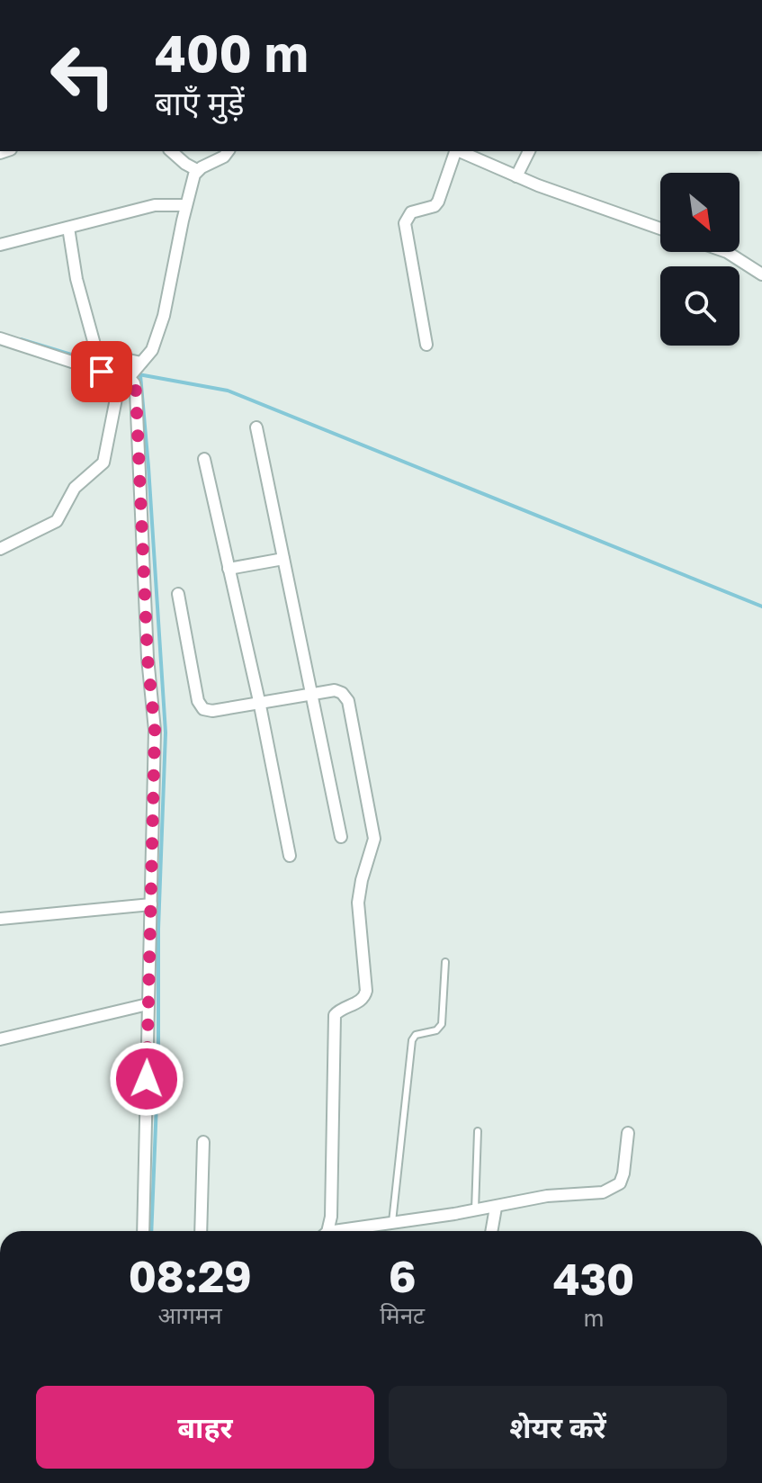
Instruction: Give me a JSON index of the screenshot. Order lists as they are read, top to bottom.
{
  "north": "bottom right",
  "page": {
    "turn": ["400 m", "बाएँ मुड़ें"],
    "eta": [
      "08:29",
      "आगमन",
      "6",
      "मिनट",
      "430",
      "m"
    ],
    "buttons": ["बाहर", "शेयर करें"]
  }
}
